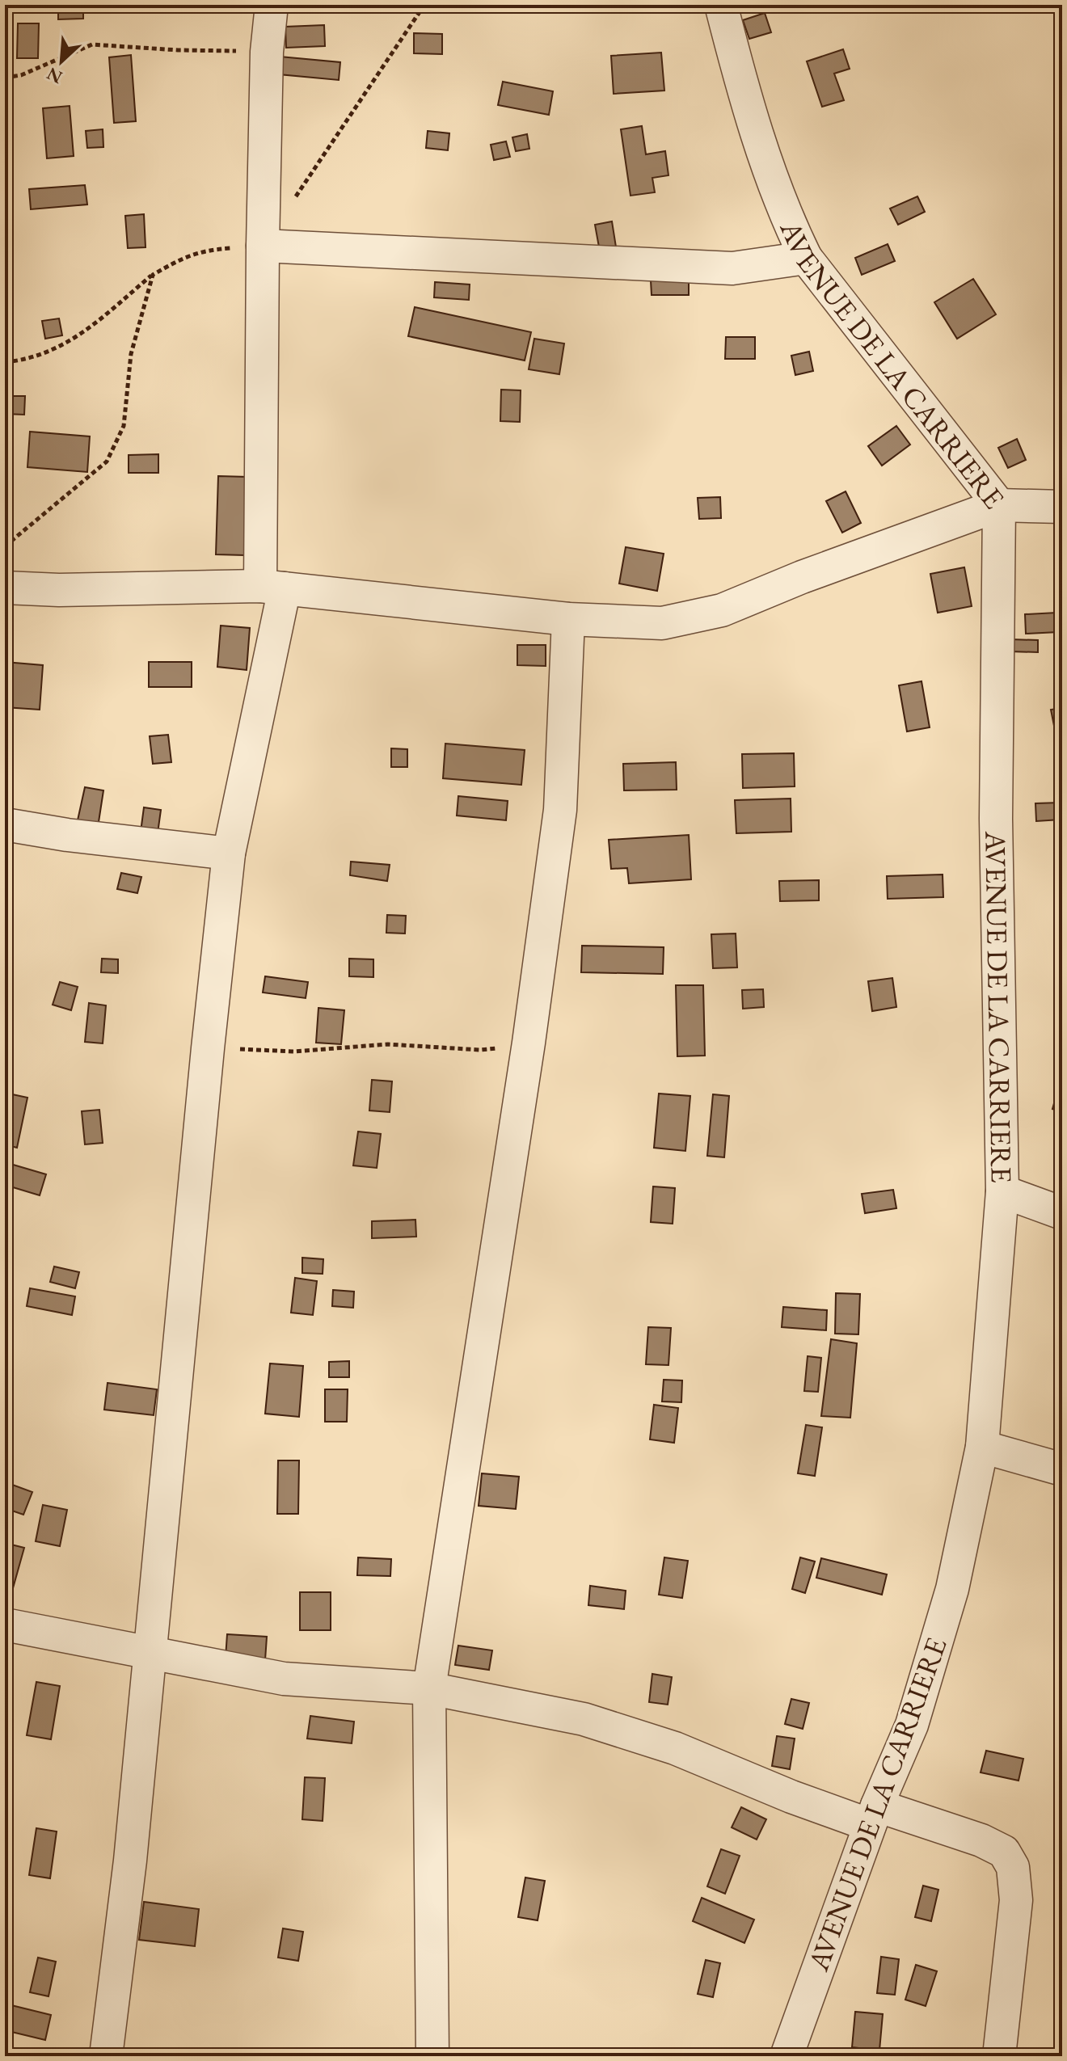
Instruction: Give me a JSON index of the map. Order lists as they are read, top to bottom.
{
  "streets": {
    "street": ["AVENUE DE LA CARRIERE"]
  },
  "north": "bottom left"
}
